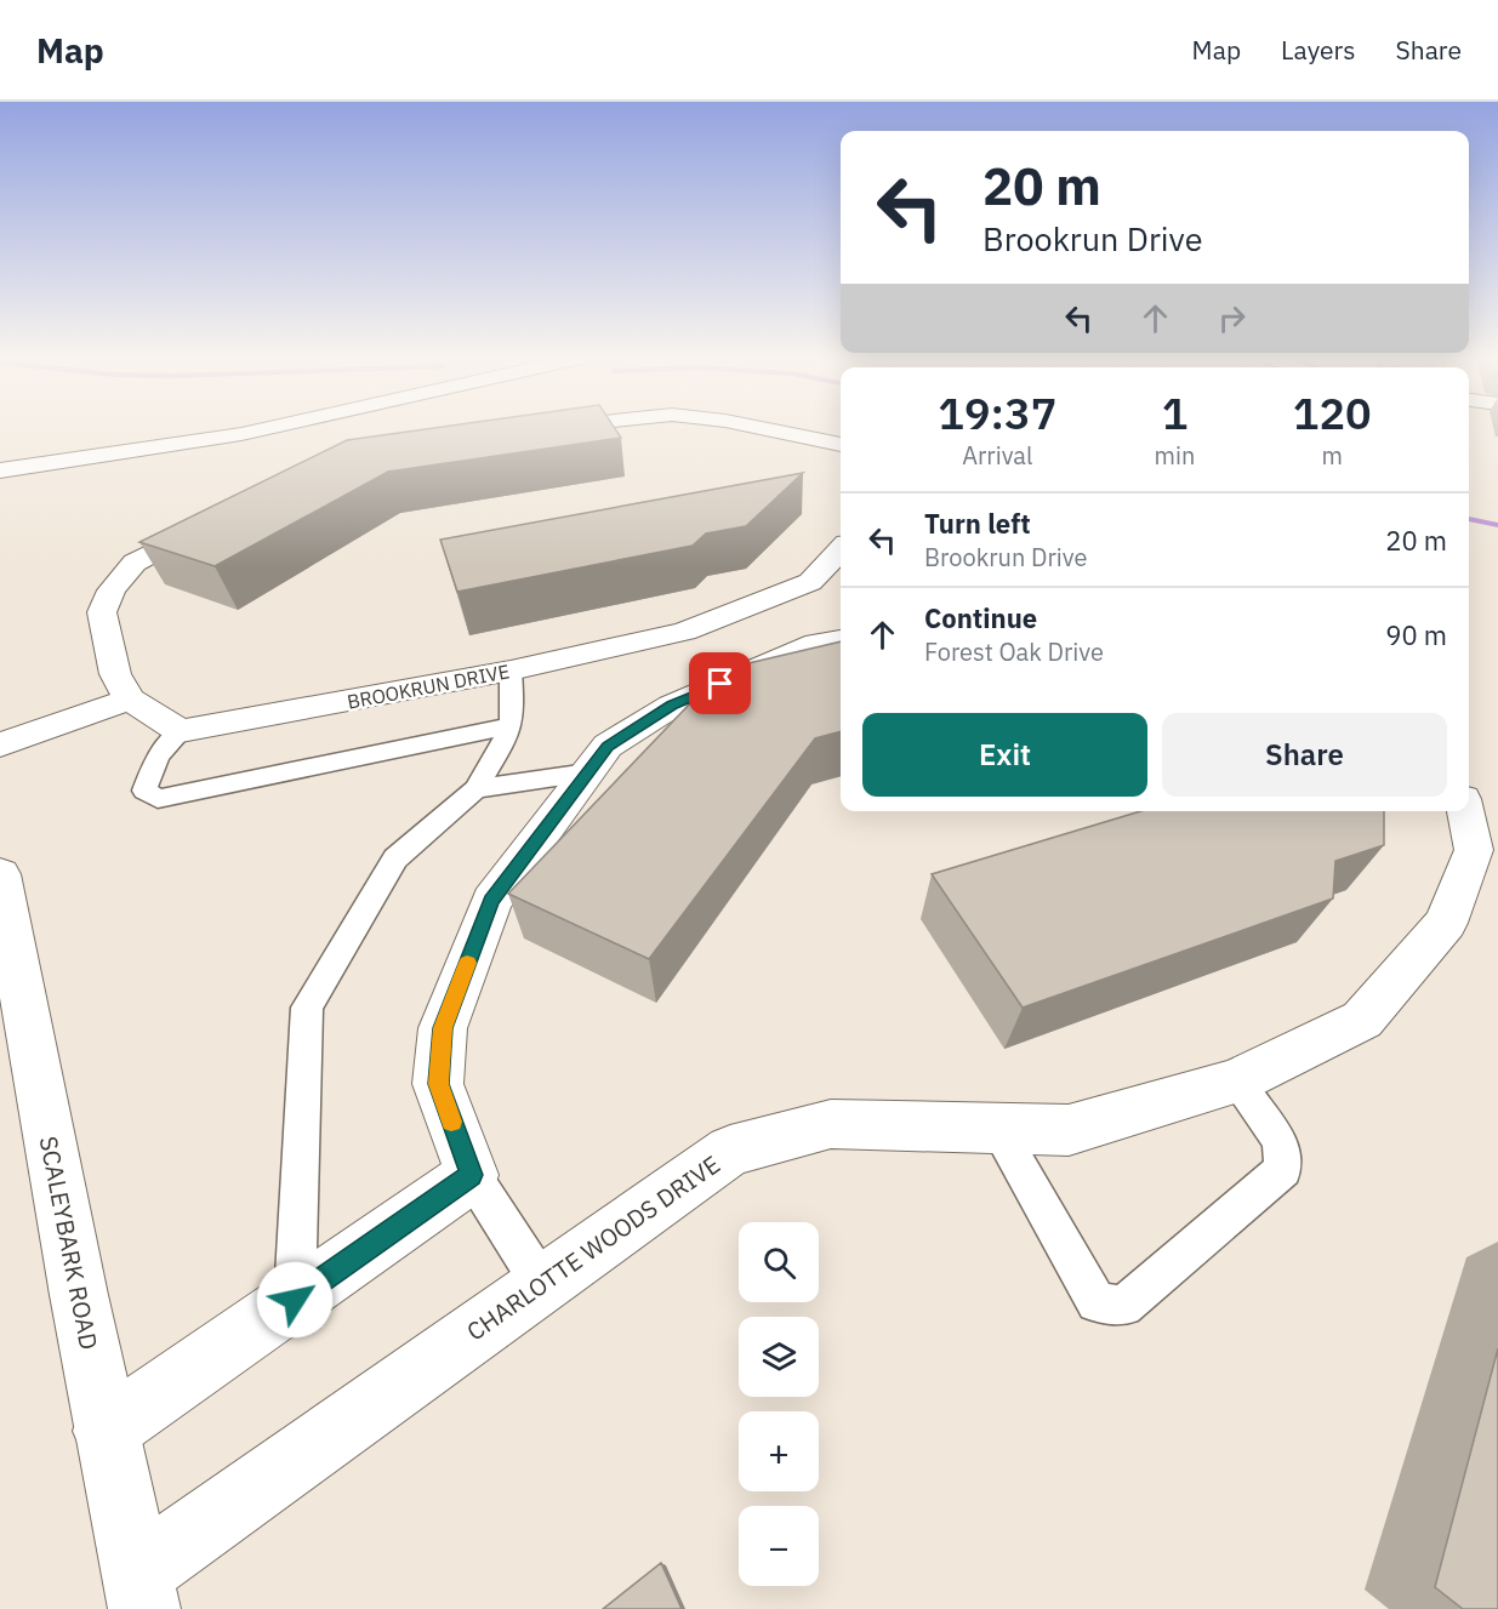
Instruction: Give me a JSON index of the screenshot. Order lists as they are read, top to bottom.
{
  "streets": {
    "street": ["BROOKRUN DRIVE", "SCALEYBARK ROAD", "CHARLOTTE WOODS DRIVE"]
  },
  "crossings": [
    ["SCALEYBARK ROAD", "CHARLOTTE WOODS DRIVE"]
  ],
  "page": {
    "header": "Map",
    "nav": ["Map", "Layers", "Share"],
    "turn": ["20 m", "Brookrun Drive"],
    "eta": [
      "19:37",
      "Arrival",
      "1",
      "min",
      "120",
      "m"
    ],
    "list": [
      {
        "name": "Turn left",
        "note": "Brookrun Drive",
        "value": "20 m"
      },
      {
        "name": "Continue",
        "note": "Forest Oak Drive",
        "value": "90 m"
      }
    ],
    "buttons": ["Exit", "Share"],
    "map_buttons": ["+", "−"]
  }
}
